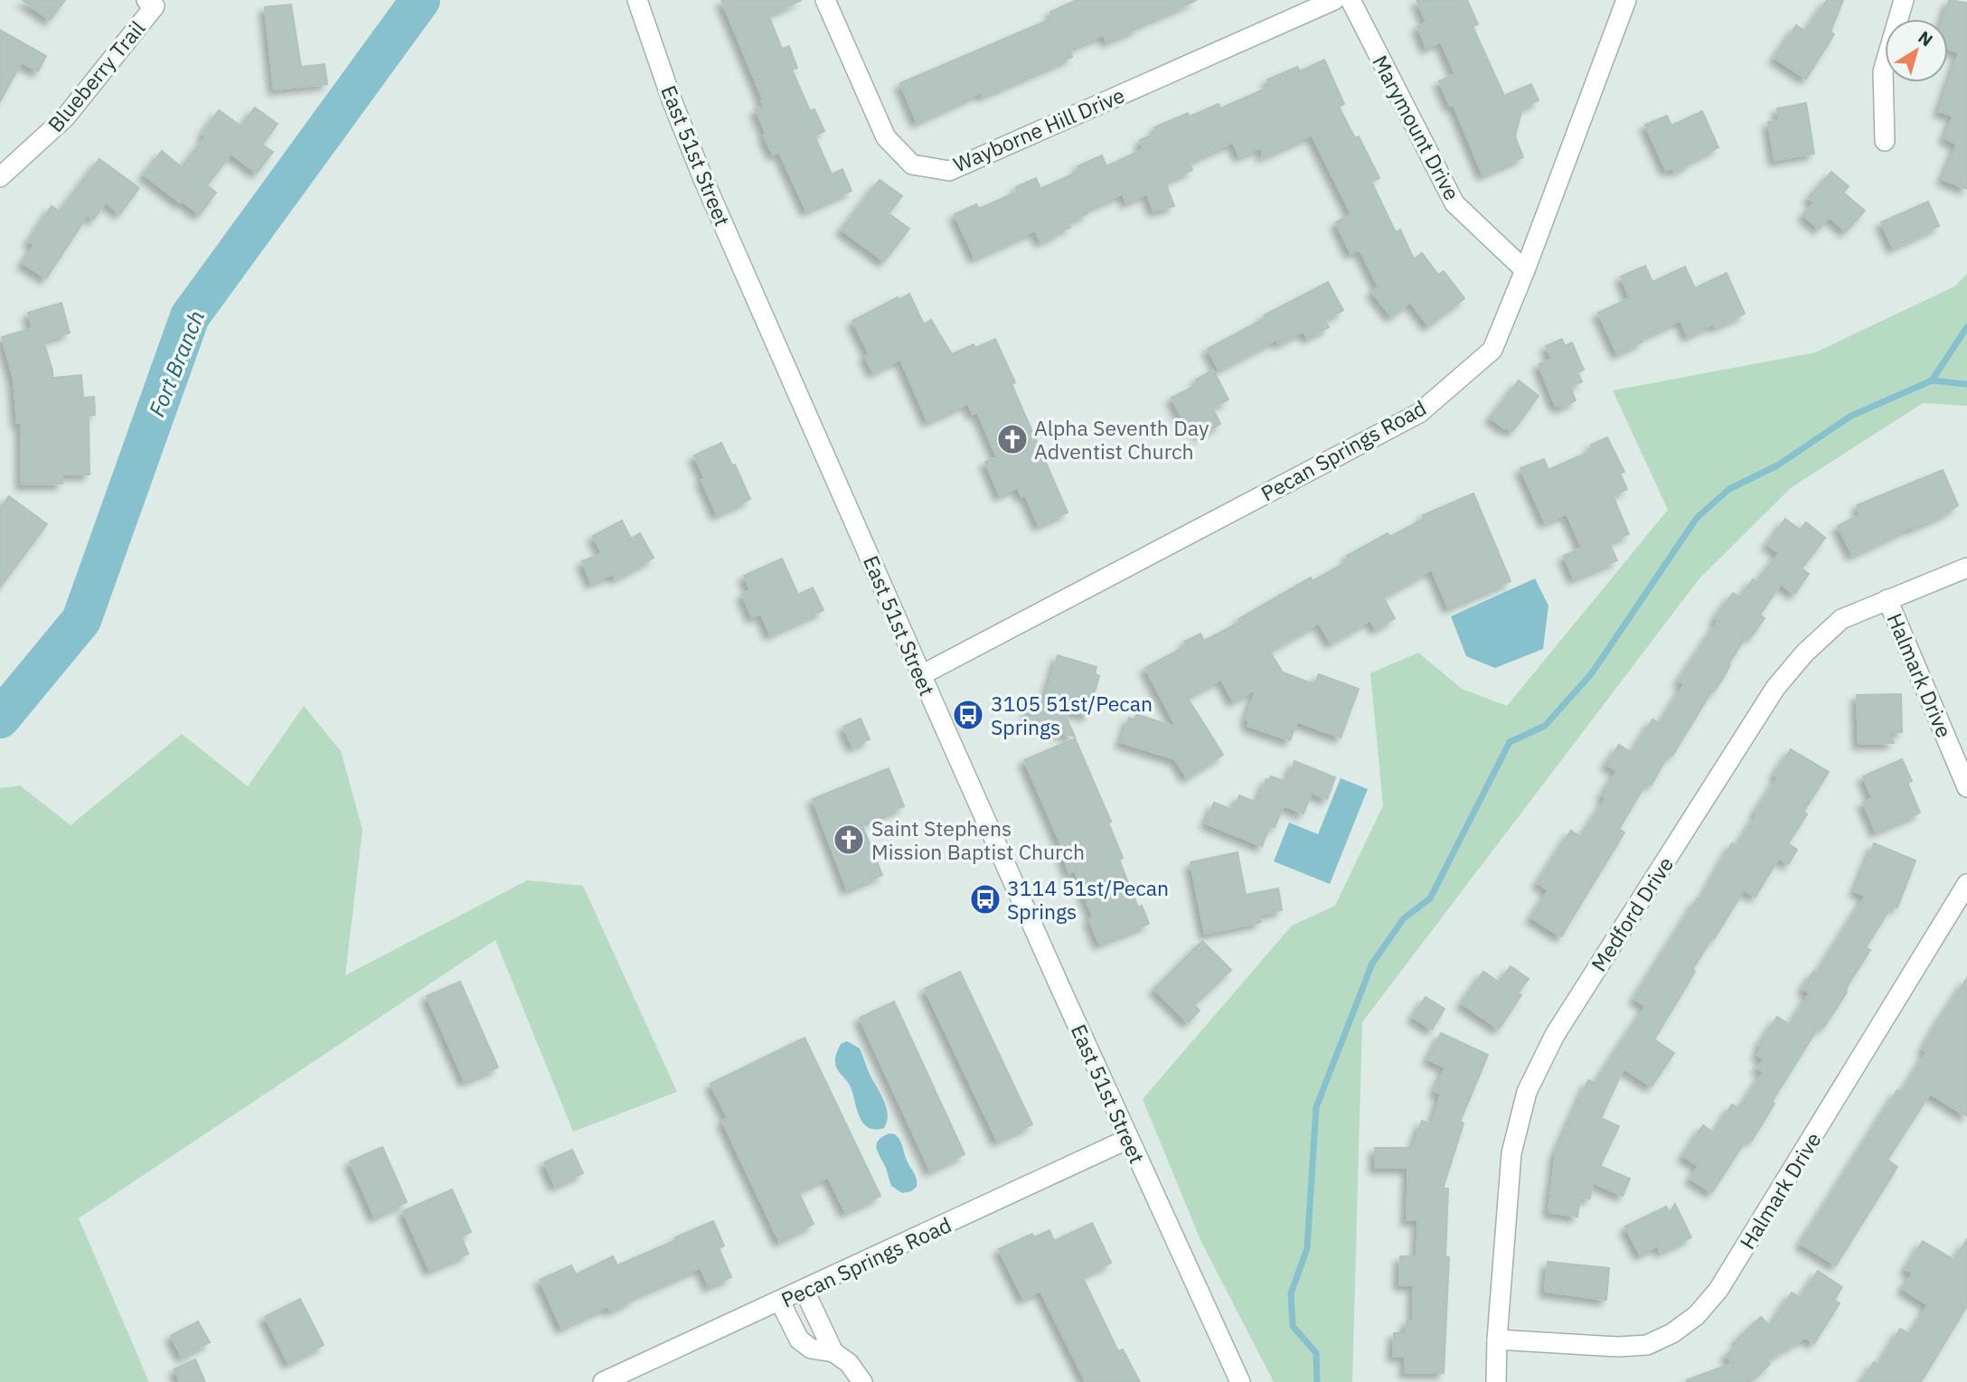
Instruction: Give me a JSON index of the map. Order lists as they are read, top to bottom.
{
  "streets": {
    "street": [
      "Blueberry Trail",
      "Marymount Drive",
      "Wayborne Hill Drive",
      "East 51st Street",
      "Pecan Springs Road",
      "Halmark Drive",
      "Medford Drive"
    ]
  },
  "crossings": [
    ["Marymount Drive", "Pecan Springs Road"],
    ["East 51st Street", "Pecan Springs Road"],
    ["Halmark Drive", "Medford Drive"]
  ],
  "water": ["Fort Branch"],
  "places": {
    "church": ["Alpha Seventh Day Adventist Church", "Saint Stephens Mission Baptist Church"],
    "bus stop": ["3105 51st/Pecan Springs", "3114 51st/Pecan Springs"]
  },
  "north": "top right"
}
